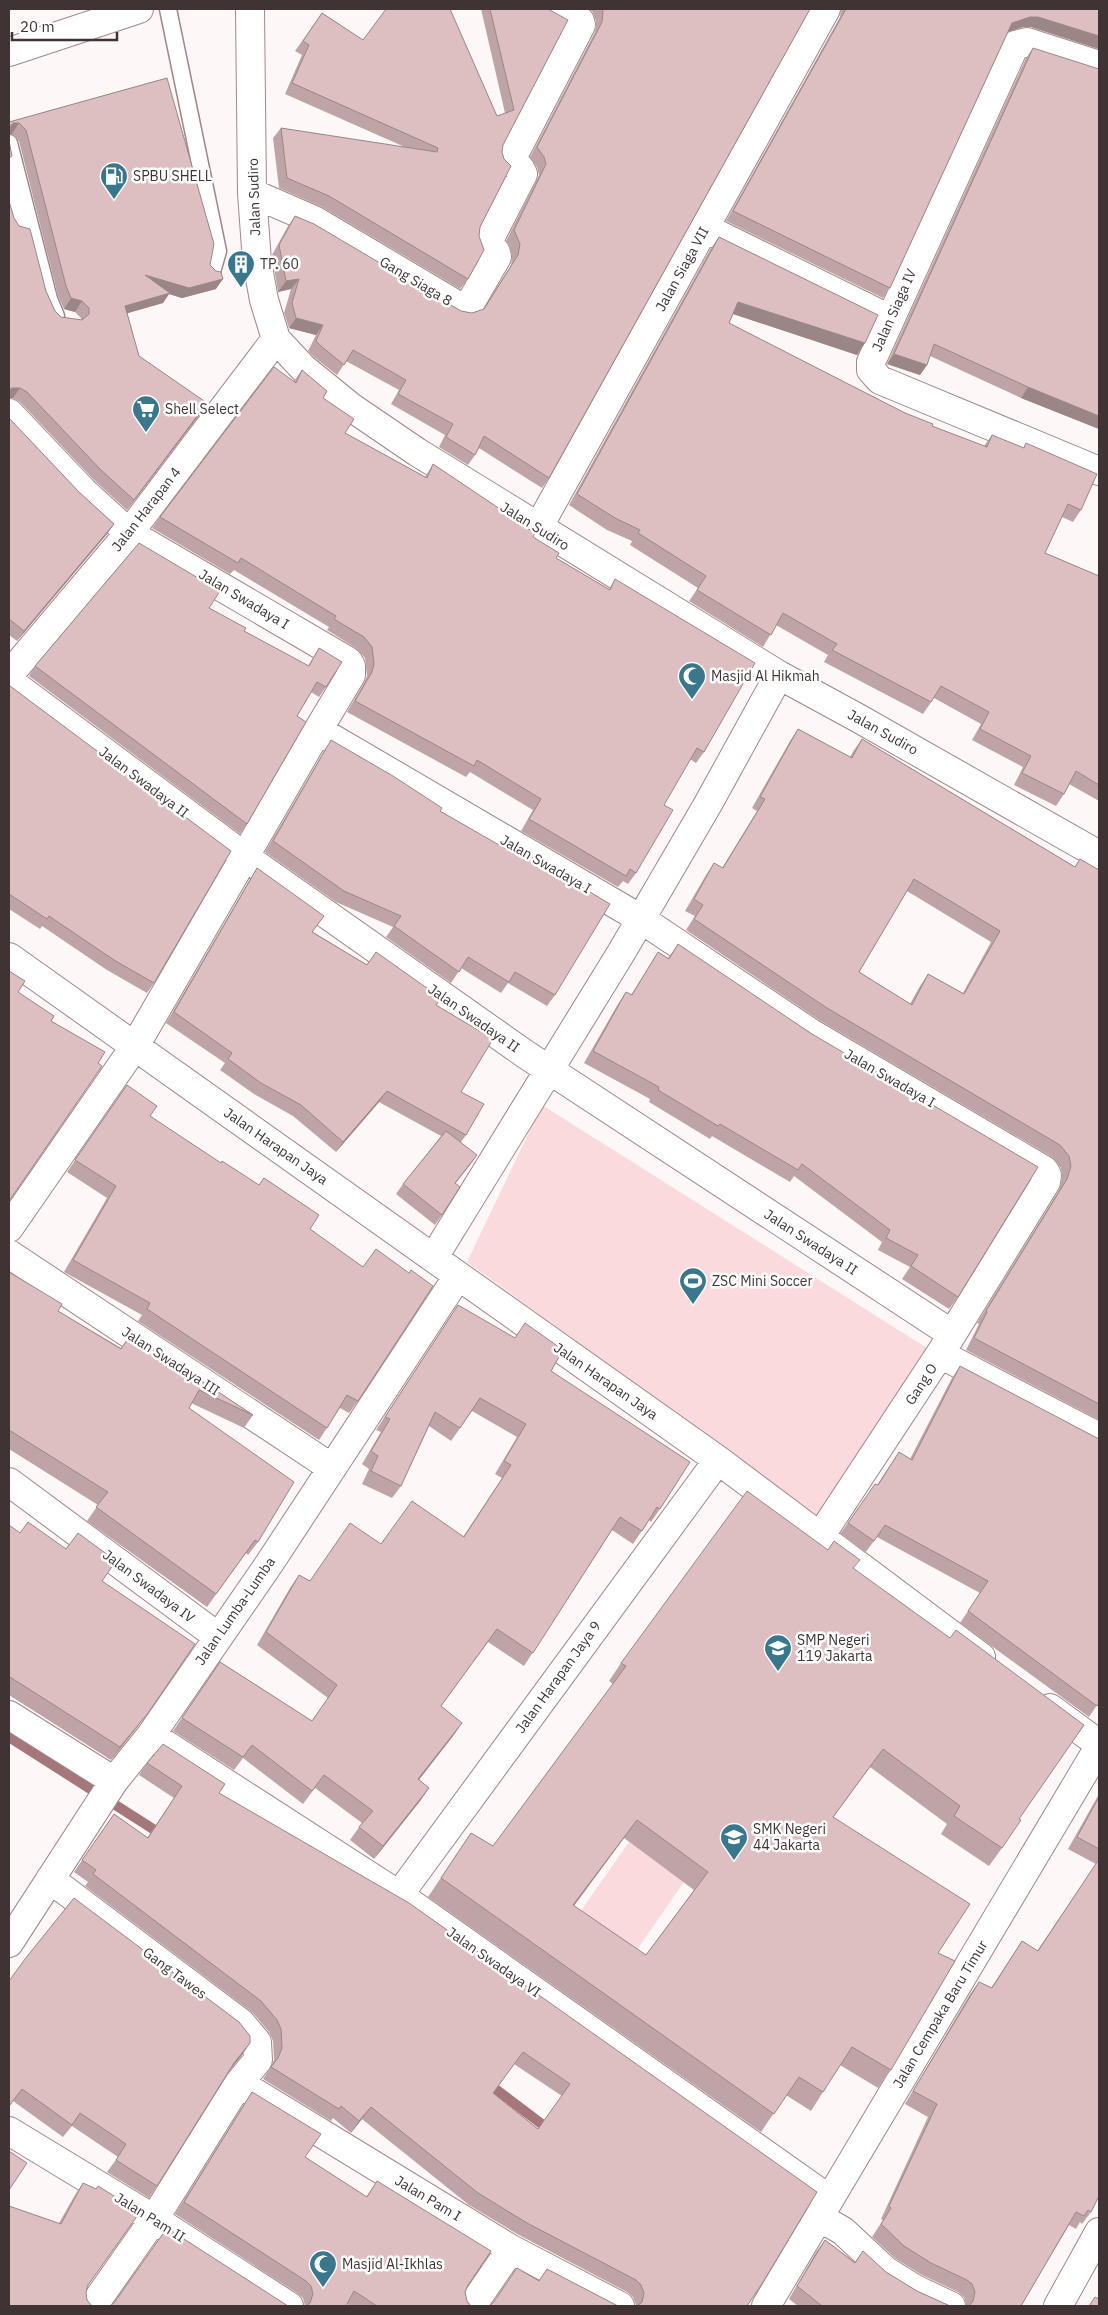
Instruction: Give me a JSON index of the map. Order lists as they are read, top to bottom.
{
  "streets": {
    "street": [
      "Jalan Sudiro",
      "Jalan Siaga VII",
      "Gang Siaga 8",
      "Jalan Siaga IV",
      "Jalan Harapan 4",
      "Jalan Swadaya I",
      "Jalan Swadaya II",
      "Jalan Harapan Jaya",
      "Jalan Swadaya III",
      "Gang O",
      "Jalan Swadaya IV",
      "Jalan Lumba-Lumba",
      "Jalan Harapan Jaya 9",
      "Jalan Swadaya VI",
      "Gang Tawes",
      "Jalan Cempaka Baru Timur",
      "Jalan Pam I",
      "Jalan Pam II"
    ]
  },
  "crossings": [
    ["Jalan Sudiro", "Jalan Siaga VII"],
    ["Jalan Sudiro", "Gang Siaga 8"],
    ["Jalan Sudiro", "Jalan Harapan 4"],
    ["Jalan Harapan 4", "Jalan Swadaya I"],
    ["Jalan Swadaya I", "Jalan Swadaya II"],
    ["Jalan Swadaya I", "Gang O"],
    ["Jalan Swadaya II", "Gang O"],
    ["Jalan Harapan Jaya", "Gang O"],
    ["Jalan Harapan Jaya", "Jalan Lumba-Lumba"],
    ["Jalan Harapan Jaya", "Jalan Harapan Jaya 9"],
    ["Jalan Swadaya III", "Jalan Lumba-Lumba"],
    ["Jalan Swadaya IV", "Jalan Lumba-Lumba"],
    ["Jalan Lumba-Lumba", "Jalan Swadaya VI"],
    ["Jalan Lumba-Lumba", "Gang Tawes"],
    ["Jalan Harapan Jaya 9", "Jalan Swadaya VI"],
    ["Jalan Swadaya VI", "Jalan Cempaka Baru Timur"],
    ["Gang Tawes", "Jalan Pam I"],
    ["Gang Tawes", "Jalan Pam II"]
  ],
  "places": {
    "fuel station": ["SPBU SHELL"],
    "building": ["TP. 60"],
    "supermarket": ["Shell Select"],
    "mosque": ["Masjid Al Hikmah", "Masjid Al-Ikhlas"],
    "sports": ["ZSC Mini Soccer"],
    "school or university": ["SMP Negeri 119 Jakarta", "SMK Negeri 44 Jakarta"]
  },
  "scale_bar": "20 m"
}
